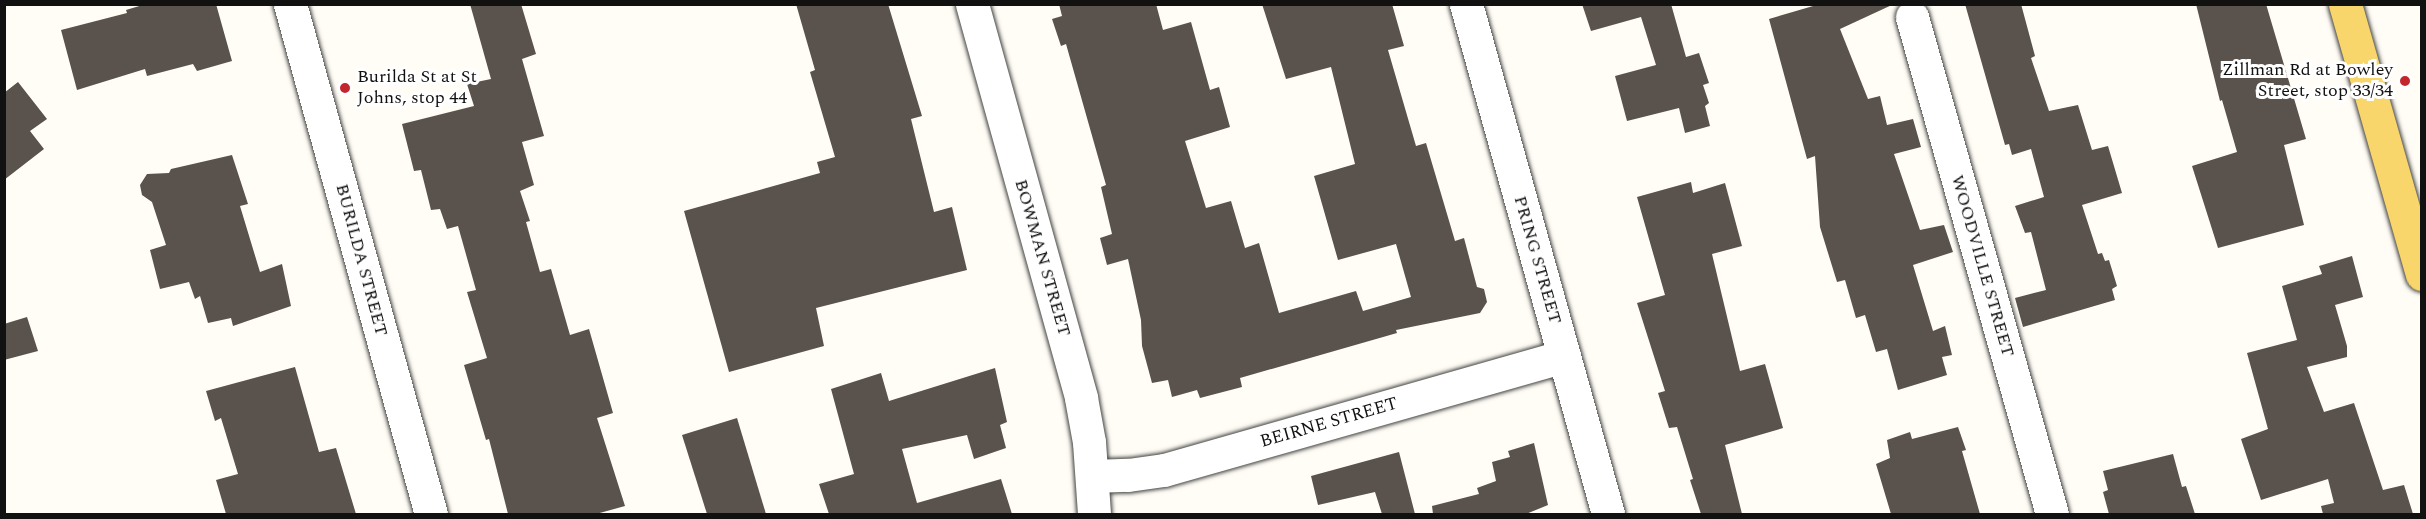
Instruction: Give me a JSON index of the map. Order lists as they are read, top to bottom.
{
  "streets": {
    "street": [
      "BOWMAN STREET",
      "BURILDA STREET",
      "PRING STREET",
      "WOODVILLE STREET",
      "BEIRNE STREET"
    ]
  },
  "crossings": [
    ["BOWMAN STREET", "BEIRNE STREET"],
    ["PRING STREET", "BEIRNE STREET"]
  ],
  "places": ["Zillman Rd at Bowley Street, stop 33/34", "Burilda St at St Johns, stop 44"]
}
